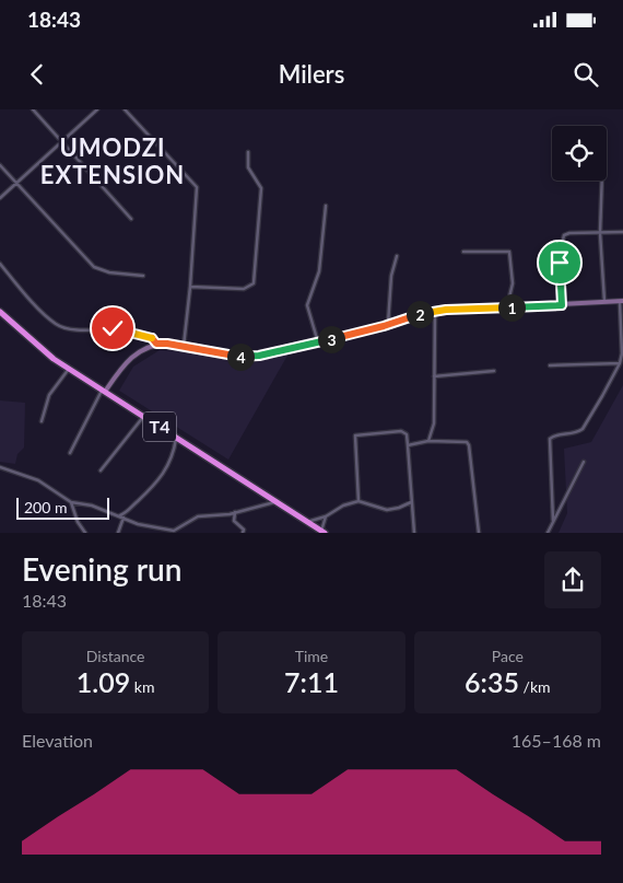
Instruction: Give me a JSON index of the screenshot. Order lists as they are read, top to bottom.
{
  "streets": {
    "highway": ["T4"]
  },
  "districts": ["UMODZI EXTENSION"],
  "scale_bar": "200 m",
  "page": {
    "status": "18:43",
    "header": "Milers",
    "pins": [
      "1",
      "2",
      "3",
      "4"
    ],
    "scale": "200 m",
    "heading": ["Evening run", "18:43"],
    "stats": [
      ["Distance", "1.09 km"],
      ["Time", "7:11"],
      ["Pace", "6:35 /km"]
    ],
    "chart": ["Elevation", "165–168 m"]
  }
}
